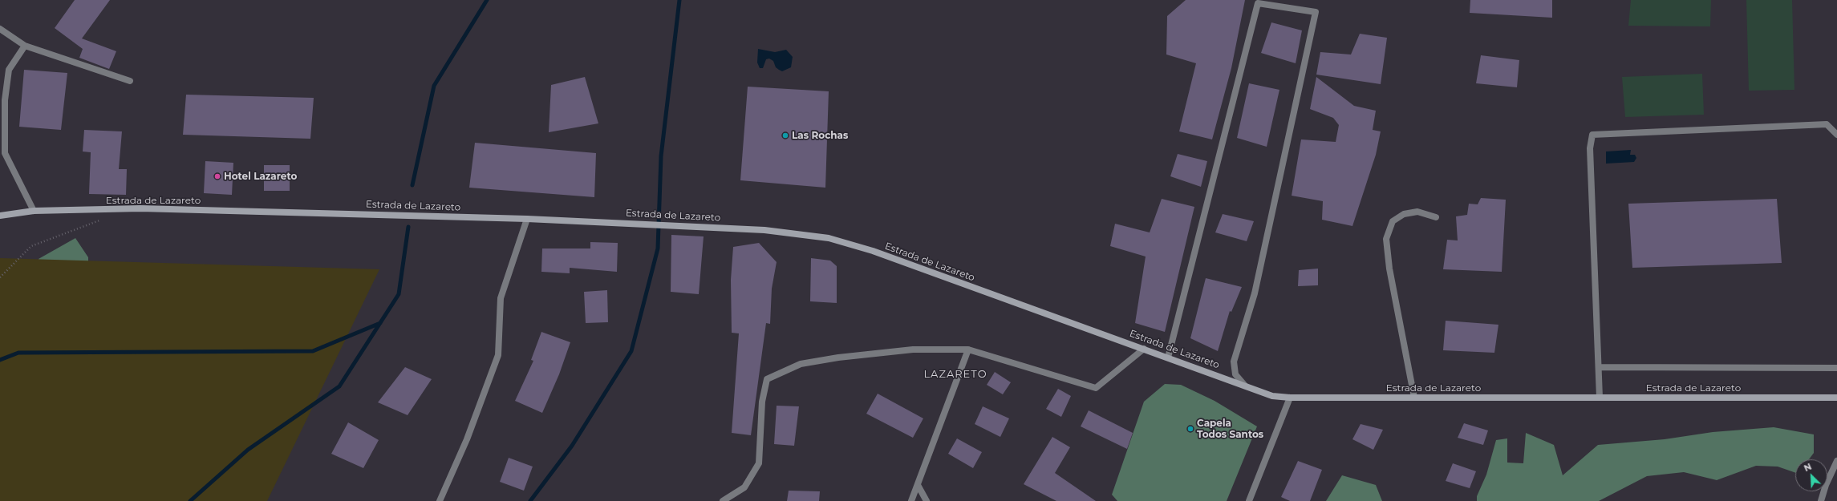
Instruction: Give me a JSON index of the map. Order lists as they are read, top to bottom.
{
  "streets": {
    "street": ["Estrada de Lazareto"]
  },
  "districts": ["LAZARETO"],
  "places": ["Las Rochas", "Hotel Lazareto", "Capela Todos Santos"],
  "north": "top left"
}
